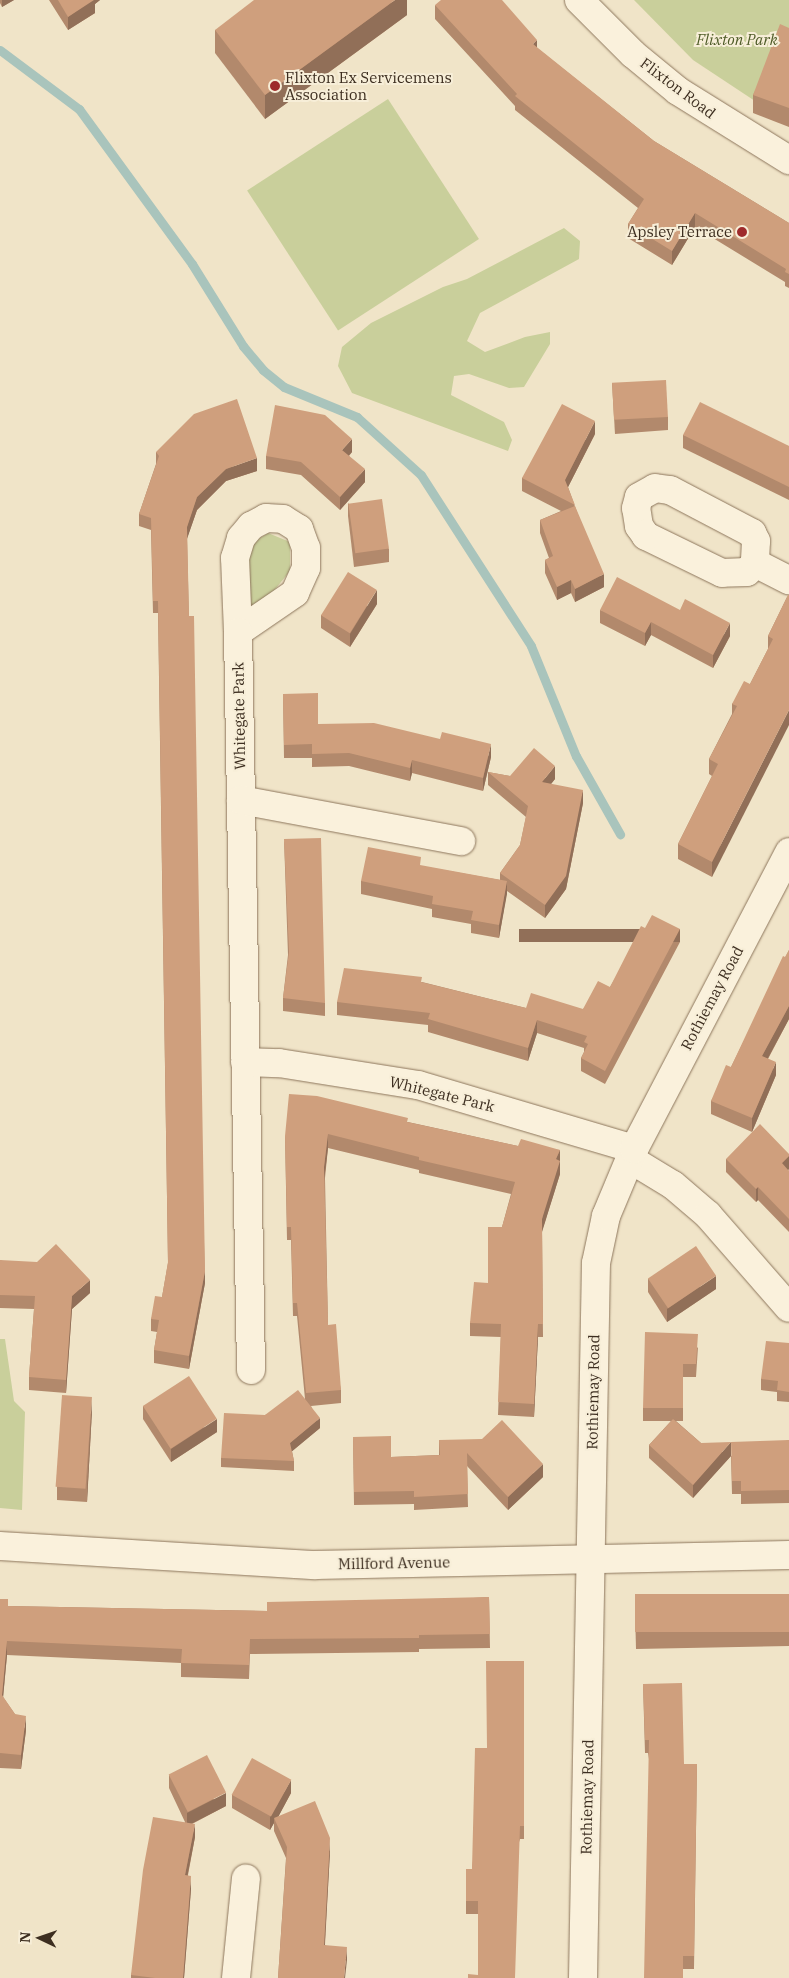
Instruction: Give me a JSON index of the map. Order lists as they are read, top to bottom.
{
  "streets": {
    "street": [
      "Flixton Road",
      "Whitegate Park",
      "Rothiemay Road",
      "Millford Avenue"
    ]
  },
  "crossings": [
    ["Whitegate Park", "Rothiemay Road"],
    ["Rothiemay Road", "Millford Avenue"]
  ],
  "parks": ["Flixton Park"],
  "places": ["Flixton Ex Servicemens Association", "Apsley Terrace"],
  "north": "left"
}
